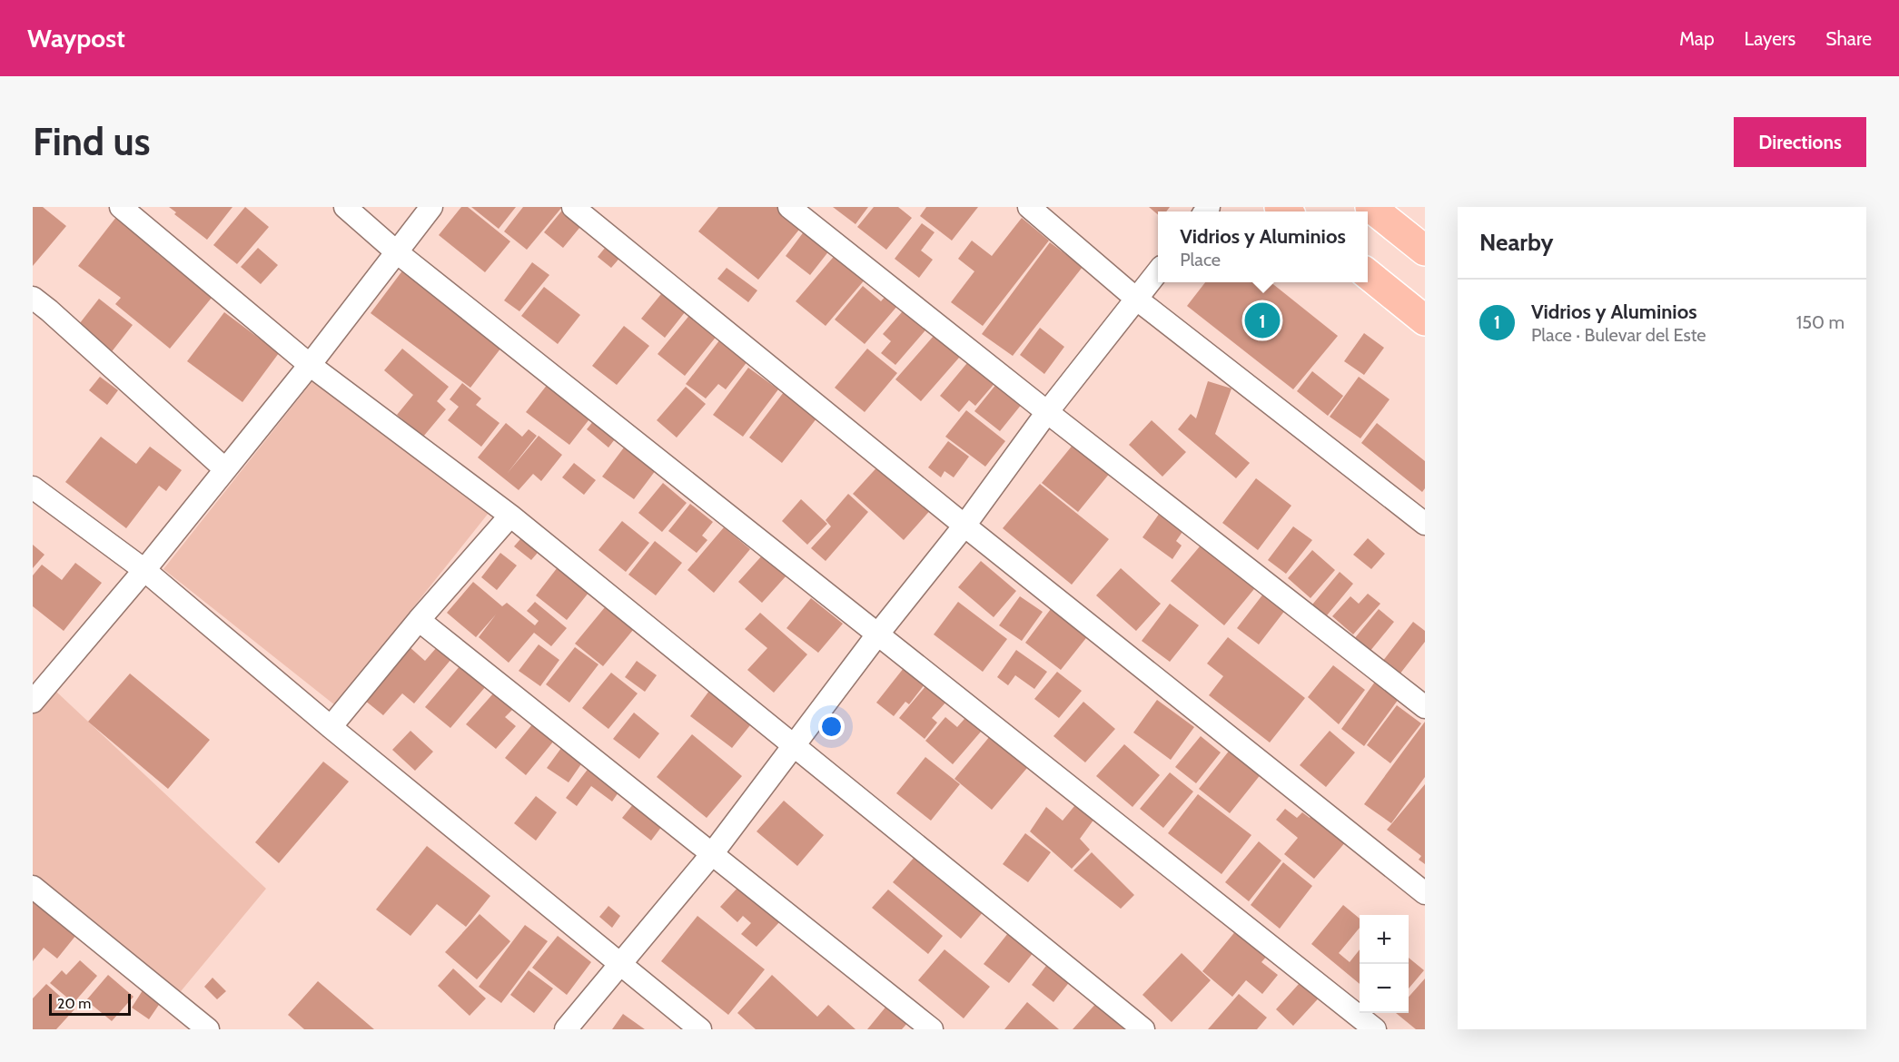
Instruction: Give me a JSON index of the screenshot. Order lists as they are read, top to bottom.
{
  "scale_bar": "20 m",
  "page": {
    "header": "Waypost",
    "nav": ["Map", "Layers", "Share"],
    "buttons": "Directions",
    "title": "Find us",
    "heading": "Nearby",
    "popup": ["Vidrios y Aluminios", "Place"],
    "list": [
      {
        "mark": "1",
        "name": "Vidrios y Aluminios",
        "note": "Place · Bulevar del Este",
        "value": "150 m"
      }
    ],
    "pins": "1",
    "map_buttons": ["+", "−"],
    "scale": "20 m"
  }
}
